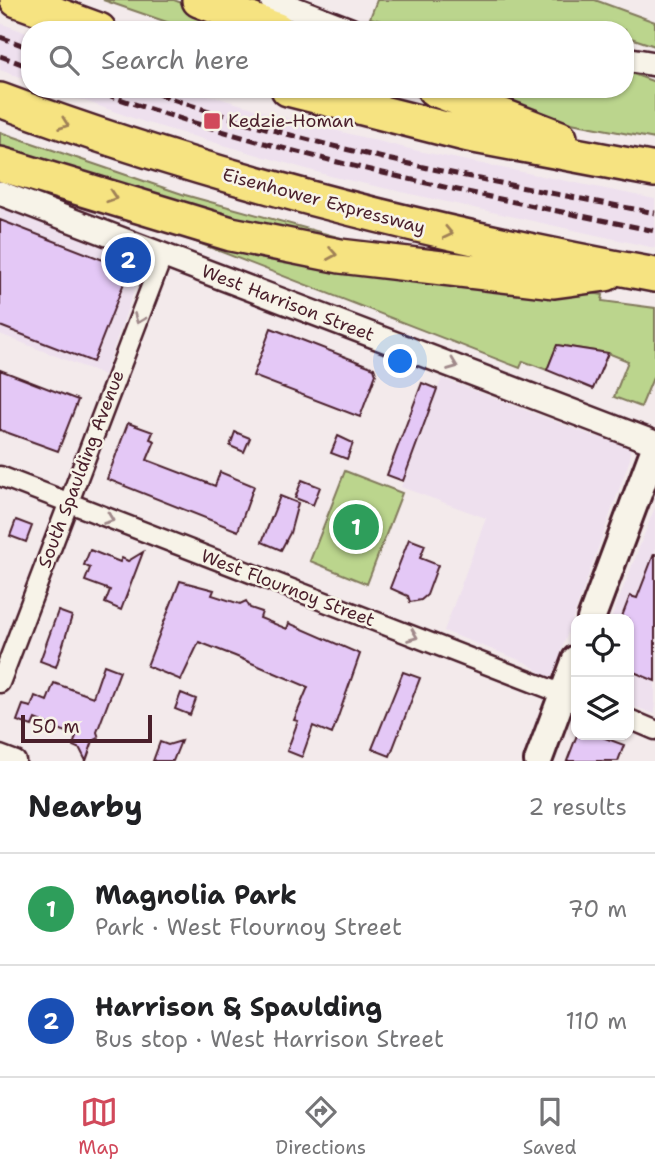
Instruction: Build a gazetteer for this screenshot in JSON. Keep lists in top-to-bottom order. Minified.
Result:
{"streets":{"highway":["Eisenhower Expressway"],"street":["West Harrison Street","South Spaulding Avenue","West Flournoy Street"]},"crossings":[["West Harrison Street","South Spaulding Avenue"],["South Spaulding Avenue","West Flournoy Street"]],"one_way":["West Harrison Street","South Spaulding Avenue","West Flournoy Street"],"places":{"transit":["Kedzie-Homan"]},"scale_bar":"50 m","page":{"search":"Search here","pins":["2","1"],"scale":"50 m","heading":["Nearby","2 results"],"list":[{"mark":"1","name":"Magnolia Park","note":"Park · West Flournoy Street","value":"70 m"},{"mark":"2","name":"Harrison & Spaulding","note":"Bus stop · West Harrison Street","value":"110 m"}],"nav":["Map","Directions","Saved"]}}
